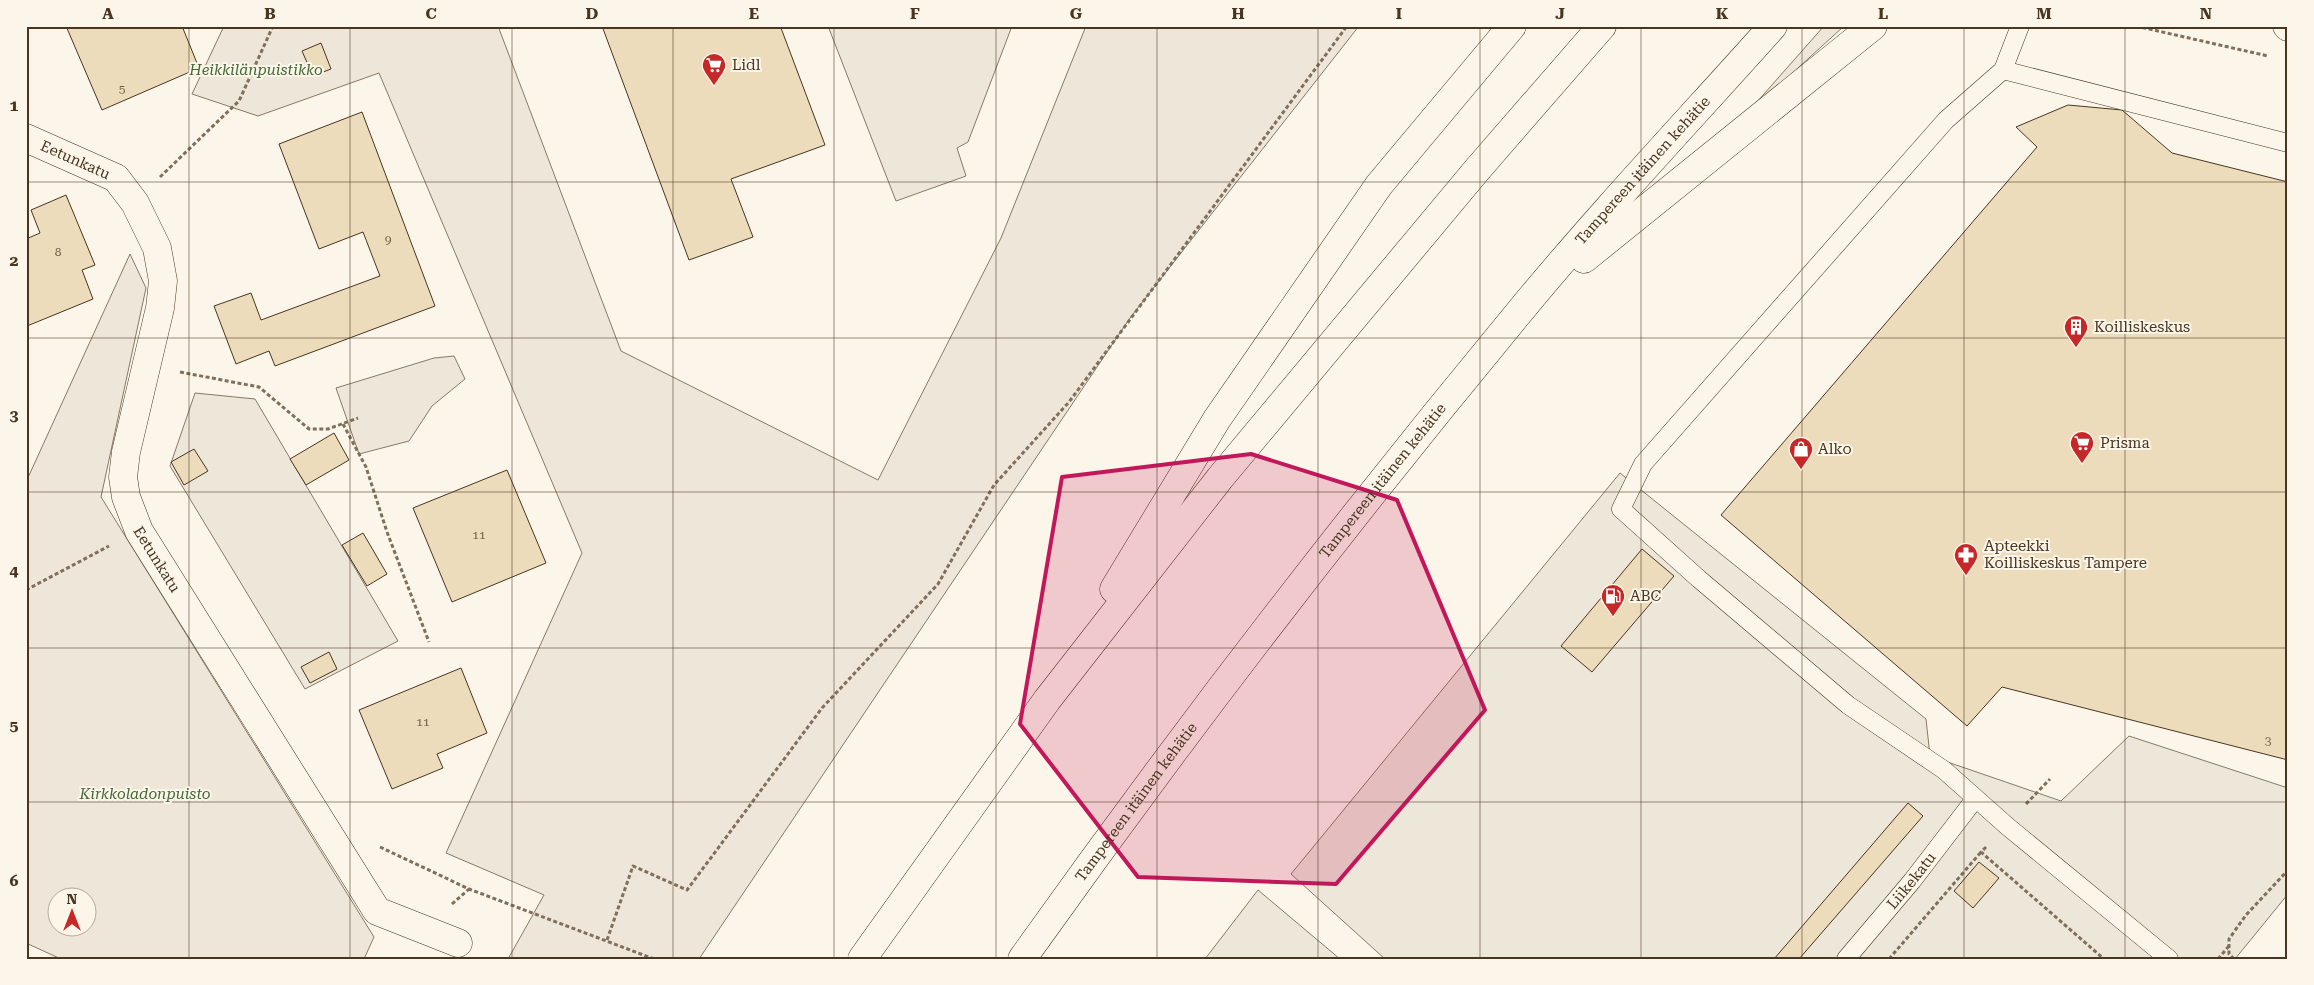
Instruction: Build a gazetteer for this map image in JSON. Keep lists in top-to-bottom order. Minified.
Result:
{"streets":{"main road":["Eetunkatu","Tampereen itäinen kehätie"],"lane":["Liikekatu"]},"parks":["Heikkilänpuistikko","Kirkkoladonpuisto"],"places":{"supermarket":["Lidl","Prisma"],"building":["Koilliskeskus"],"shop":["Alko"],"pharmacy":["Apteekki Koilliskeskus Tampere"],"fuel station":["ABC"]},"house_numbers":["5","9","8","11","11","3"],"north":"top","grid":{"columns":["A","B","C","D","E","F","G","H","I","J","K","L","M","N"],"rows":["1","2","3","4","5","6"]}}
